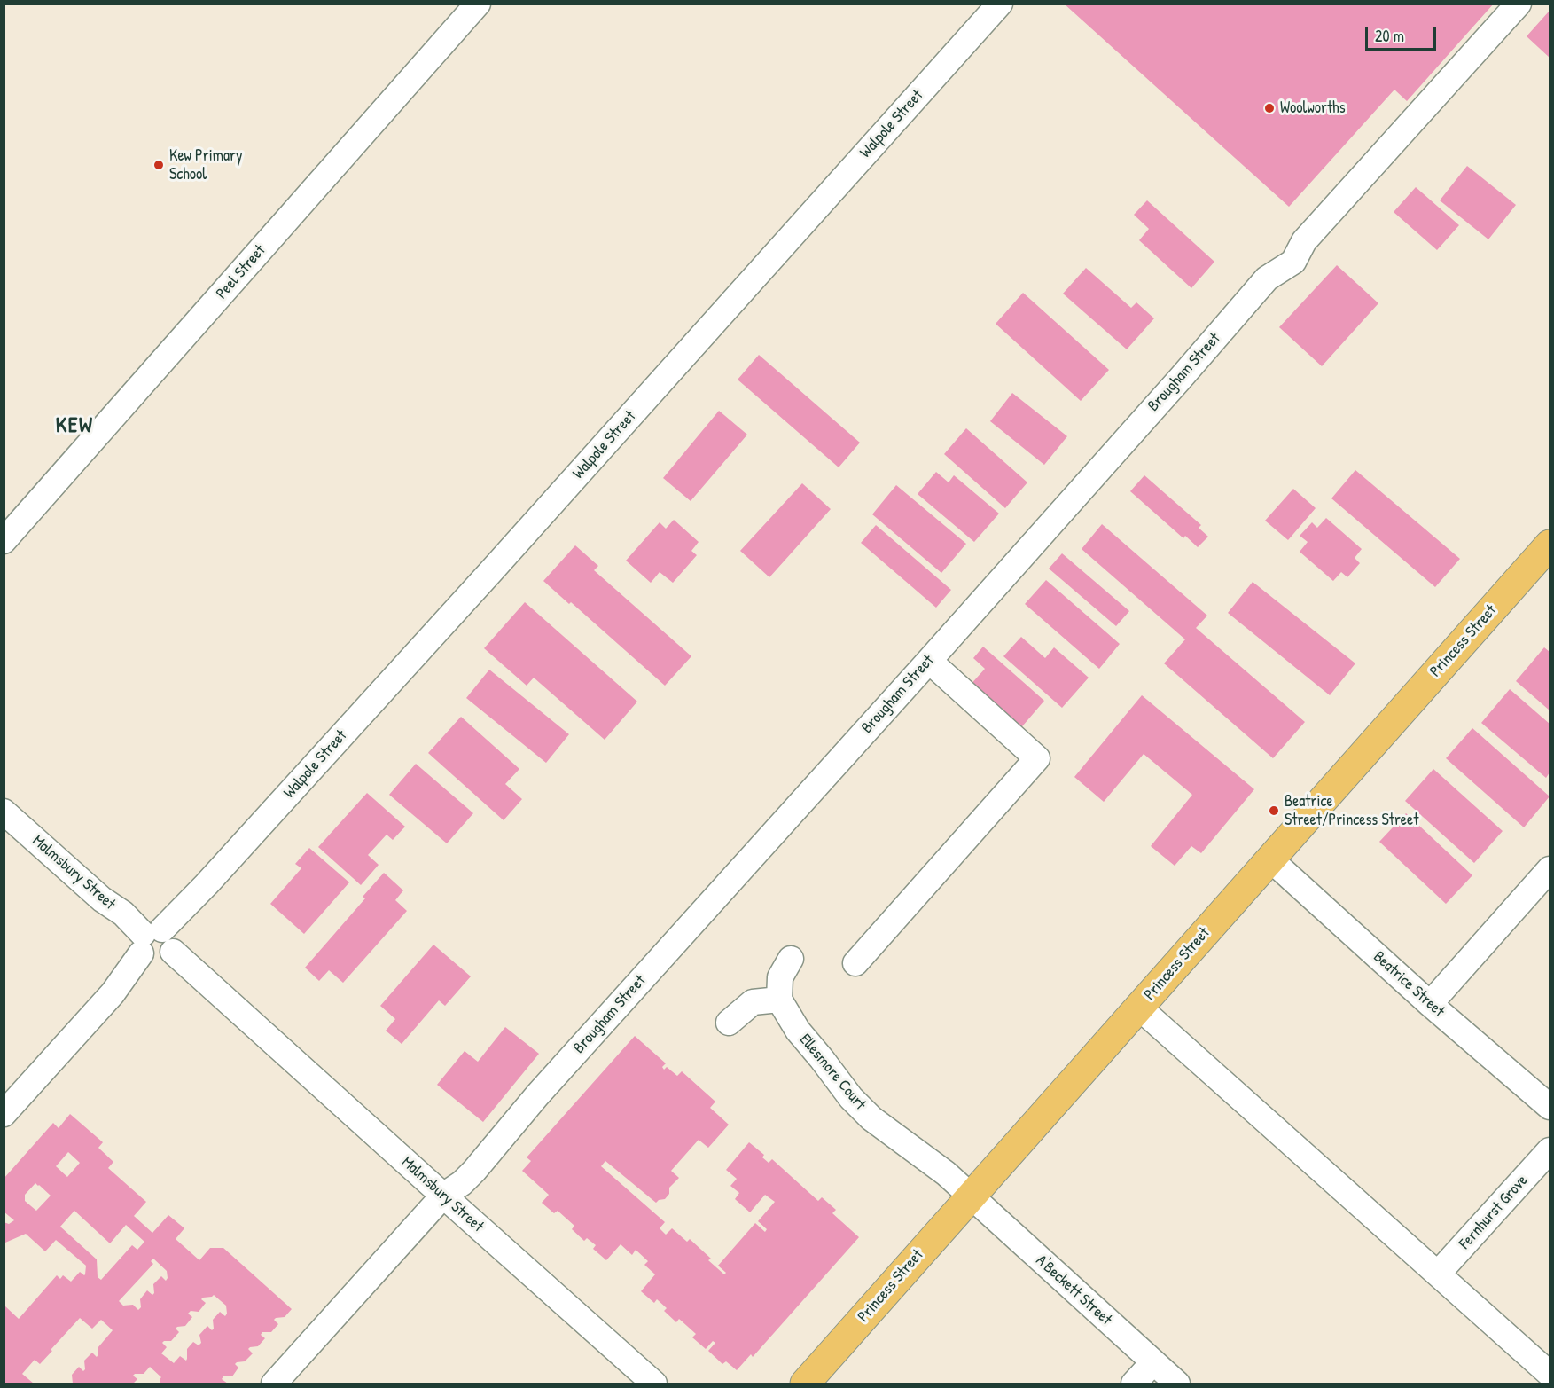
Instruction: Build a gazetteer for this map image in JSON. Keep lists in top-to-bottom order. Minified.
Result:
{"streets":{"main road":["Princess Street"],"street":["Walpole Street","Peel Street","Brougham Street","Malmsbury Street","Beatrice Street","Ellesmore Court","Fernhurst Grove","A'Beckett Street"]},"crossings":[["Walpole Street","Malmsbury Street"],["Brougham Street","Malmsbury Street"],["Princess Street","Beatrice Street"],["Princess Street","Ellesmore Court"],["Princess Street","A'Beckett Street"],["Ellesmore Court","A'Beckett Street"]],"districts":["KEW"],"places":["Woolworths","Kew Primary School","Beatrice Street/Princess Street"],"scale_bar":"20 m"}
